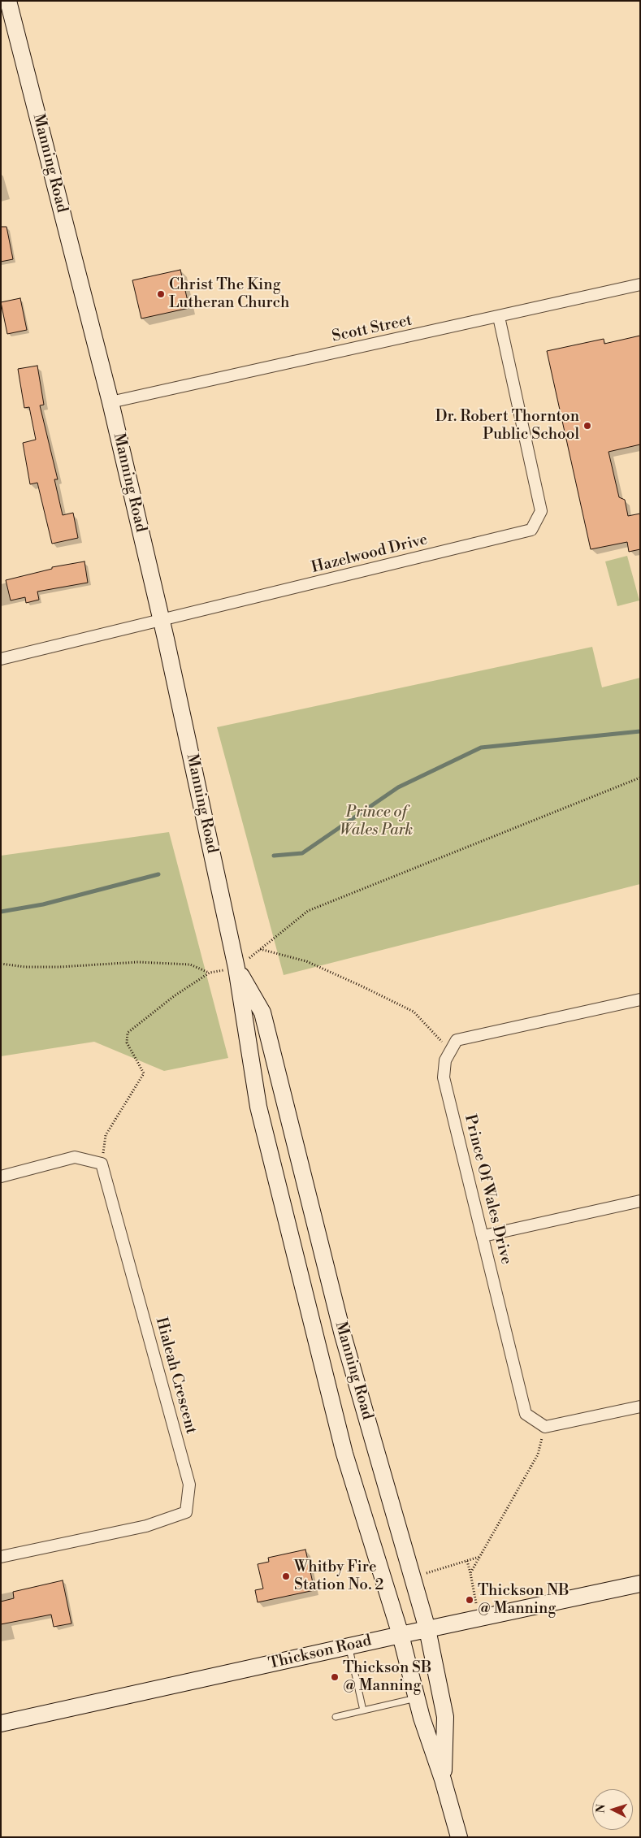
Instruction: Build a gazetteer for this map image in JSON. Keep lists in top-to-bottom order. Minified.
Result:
{"streets":{"main road":["Manning Road","Thickson Road"],"street":["Scott Street","Hazelwood Drive","Prince Of Wales Drive","Hialeah Crescent"]},"crossings":[["Manning Road","Scott Street"],["Manning Road","Hazelwood Drive"],["Manning Road","Thickson Road"],["Scott Street","Hazelwood Drive"]],"parks":["Prince of Wales Park"],"places":["Christ The King Lutheran Church","Dr. Robert Thornton Public School","Whitby Fire Station No. 2","Thickson NB @ Manning","Thickson SB @ Manning"],"north":"left"}
